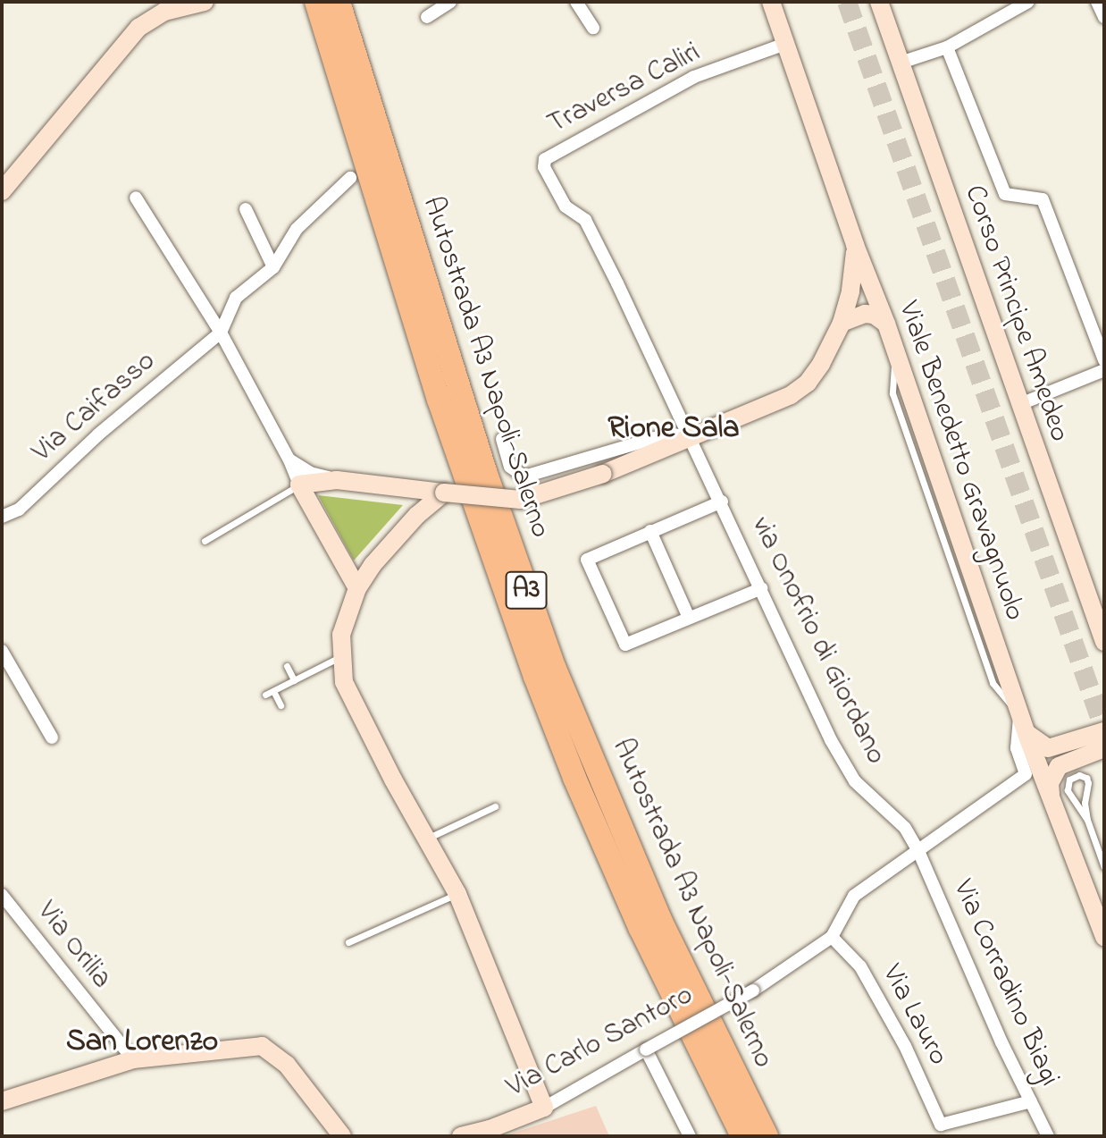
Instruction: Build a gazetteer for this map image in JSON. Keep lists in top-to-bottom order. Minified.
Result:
{"streets":{"highway":["Autostrada A3 Napoli-Salerno","A3"],"street":["Traversa Caliri","Corso Principe Amedeo","Via Caifasso","Viale Benedetto Gravagnuolo","via Onofrio di Giordano","Via Orilia","Via Corradino Biagi","Via Lauro","Via Carlo Santoro"]},"crossings":[["Traversa Caliri","Viale Benedetto Gravagnuolo"],["Traversa Caliri","via Onofrio di Giordano"],["via Onofrio di Giordano","Via Corradino Biagi"],["Via Corradino Biagi","Via Lauro"],["Via Lauro","Via Carlo Santoro"]],"districts":["Rione Sala","San Lorenzo"]}
